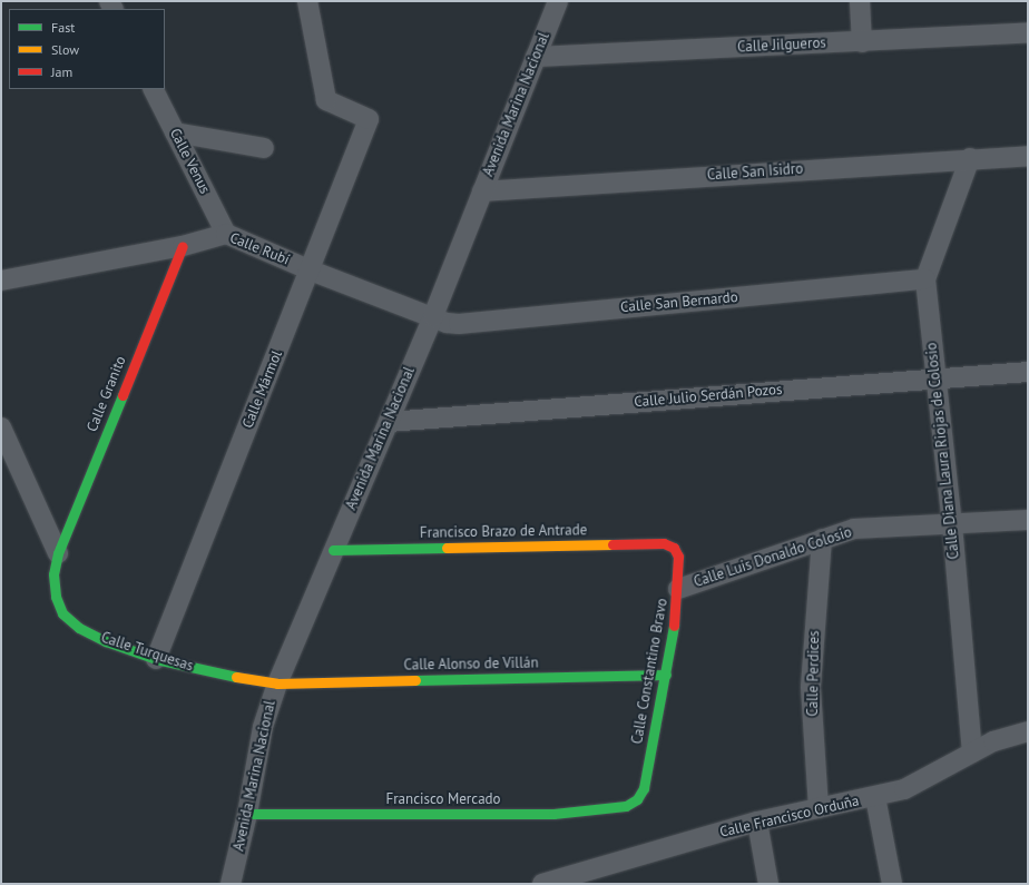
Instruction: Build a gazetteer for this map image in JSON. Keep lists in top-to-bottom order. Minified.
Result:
{"streets":{"street":["Calle Jilgueros","Avenida Marina Nacional","Calle Venus","Calle San Isidro","Calle Rubí","Calle San Bernardo","Calle Mármol","Calle Granito","Calle Julio Serdán Pozos","Calle Diana Laura Riojas de Colosio","Francisco Brazo de Antrade","Calle Luis Donaldo Colosio","Calle Turquesas","Calle Alonso de Villán","Calle Constantino Bravo","Calle Perdices","Francisco Mercado","Calle Francisco Orduña"]},"crossings":[["Calle Jilgueros","Avenida Marina Nacional"],["Avenida Marina Nacional","Calle San Isidro"],["Avenida Marina Nacional","Calle Rubí"],["Avenida Marina Nacional","Calle San Bernardo"],["Avenida Marina Nacional","Calle Julio Serdán Pozos"],["Avenida Marina Nacional","Francisco Brazo de Antrade"],["Avenida Marina Nacional","Calle Turquesas"],["Avenida Marina Nacional","Calle Alonso de Villán"],["Avenida Marina Nacional","Francisco Mercado"],["Calle Venus","Calle Rubí"],["Calle San Isidro","Calle Diana Laura Riojas de Colosio"],["Calle Rubí","Calle San Bernardo"],["Calle Rubí","Calle Mármol"],["Calle Rubí","Calle Granito"],["Calle San Bernardo","Calle Diana Laura Riojas de Colosio"],["Calle Mármol","Calle Turquesas"],["Calle Granito","Calle Turquesas"],["Calle Julio Serdán Pozos","Calle Diana Laura Riojas de Colosio"],["Calle Diana Laura Riojas de Colosio","Calle Luis Donaldo Colosio"],["Calle Diana Laura Riojas de Colosio","Calle Francisco Orduña"],["Francisco Brazo de Antrade","Calle Constantino Bravo"],["Calle Luis Donaldo Colosio","Calle Constantino Bravo"],["Calle Luis Donaldo Colosio","Calle Perdices"],["Calle Turquesas","Calle Alonso de Villán"],["Calle Alonso de Villán","Calle Constantino Bravo"],["Calle Constantino Bravo","Francisco Mercado"],["Calle Perdices","Calle Francisco Orduña"]],"legend":["Fast","Slow","Jam"]}
